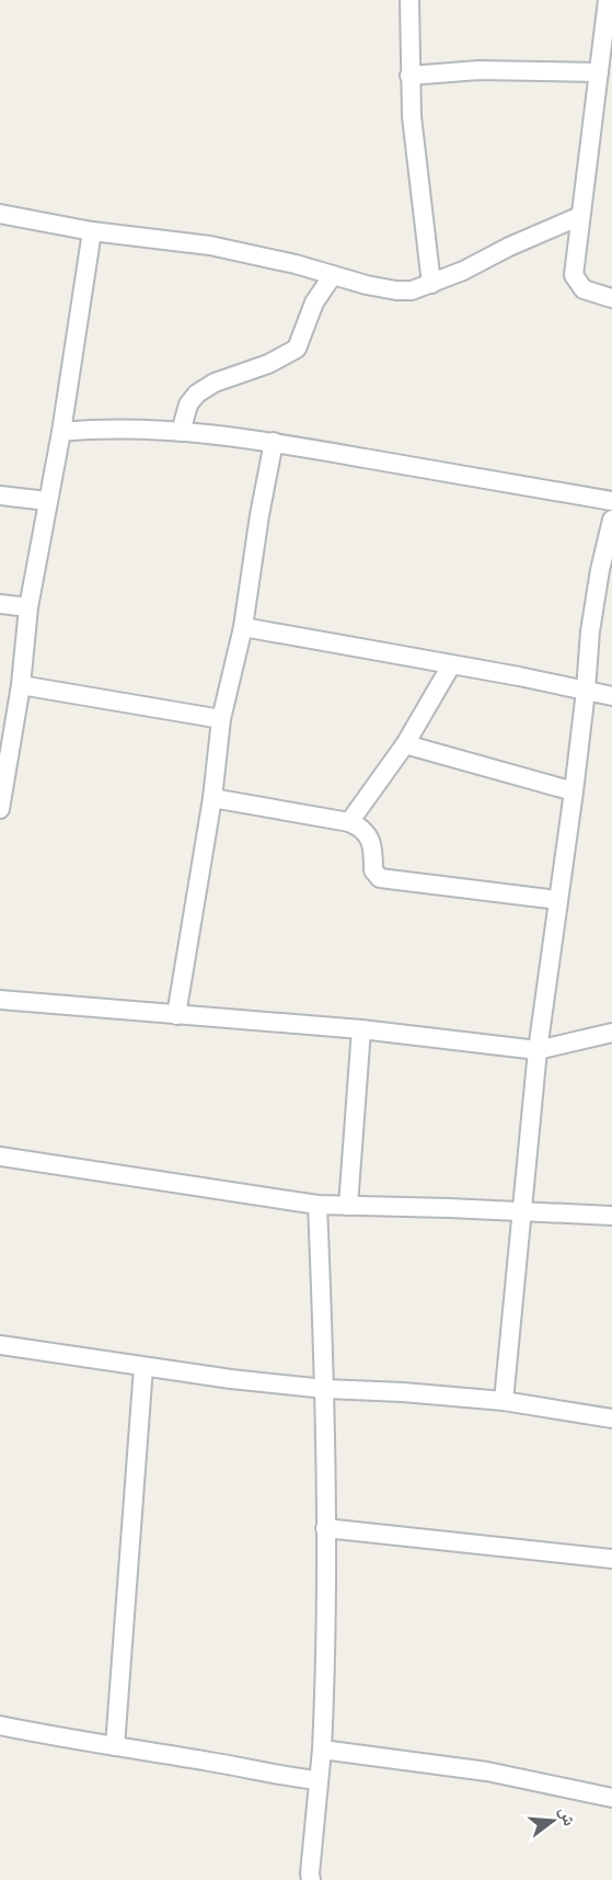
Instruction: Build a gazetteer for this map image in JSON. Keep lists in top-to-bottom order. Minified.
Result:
{"north":"right"}
